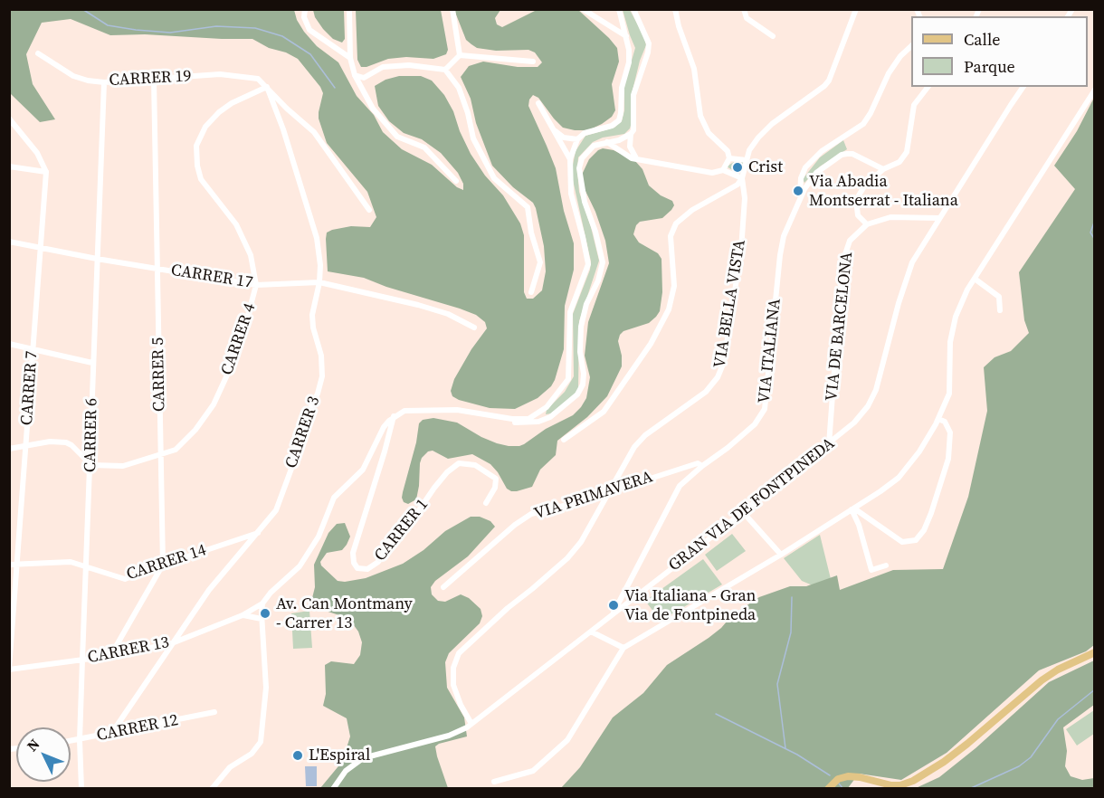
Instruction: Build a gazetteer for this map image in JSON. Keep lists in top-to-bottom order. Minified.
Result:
{"streets":{"street":["CARRER 19","CARRER 17","VIA BELLA VISTA","VIA DE BARCELONA","CARRER 4","VIA ITALIANA","CARRER 5","CARRER 7","CARRER 3","CARRER 6","VIA PRIMAVERA","GRAN VIA DE FONTPINEDA","CARRER 1","CARRER 14","CARRER 13","CARRER 12"]},"crossings":[["CARRER 19","CARRER 4"],["CARRER 19","CARRER 5"],["CARRER 19","CARRER 3"],["CARRER 19","CARRER 6"],["CARRER 17","CARRER 4"],["CARRER 17","CARRER 5"],["CARRER 17","CARRER 7"],["CARRER 17","CARRER 3"],["CARRER 17","CARRER 6"],["VIA BELLA VISTA","VIA PRIMAVERA"],["VIA BELLA VISTA","GRAN VIA DE FONTPINEDA"],["VIA DE BARCELONA","GRAN VIA DE FONTPINEDA"],["CARRER 4","CARRER 5"],["CARRER 4","CARRER 3"],["CARRER 4","CARRER 6"],["VIA ITALIANA","VIA PRIMAVERA"],["VIA ITALIANA","GRAN VIA DE FONTPINEDA"],["CARRER 5","CARRER 14"],["CARRER 7","CARRER 14"],["CARRER 7","CARRER 13"],["CARRER 3","CARRER 14"],["CARRER 3","CARRER 13"],["CARRER 3","CARRER 12"],["CARRER 6","CARRER 14"],["CARRER 6","CARRER 13"],["CARRER 6","CARRER 12"],["CARRER 1","CARRER 13"]],"places":["Crist","Via Abadia Montserrat - Italiana","Via Italiana - Gran Via de Fontpineda","Av. Can Montmany - Carrer 13","L'Espiral"],"legend":["Calle","Parque"],"north":"top left"}
